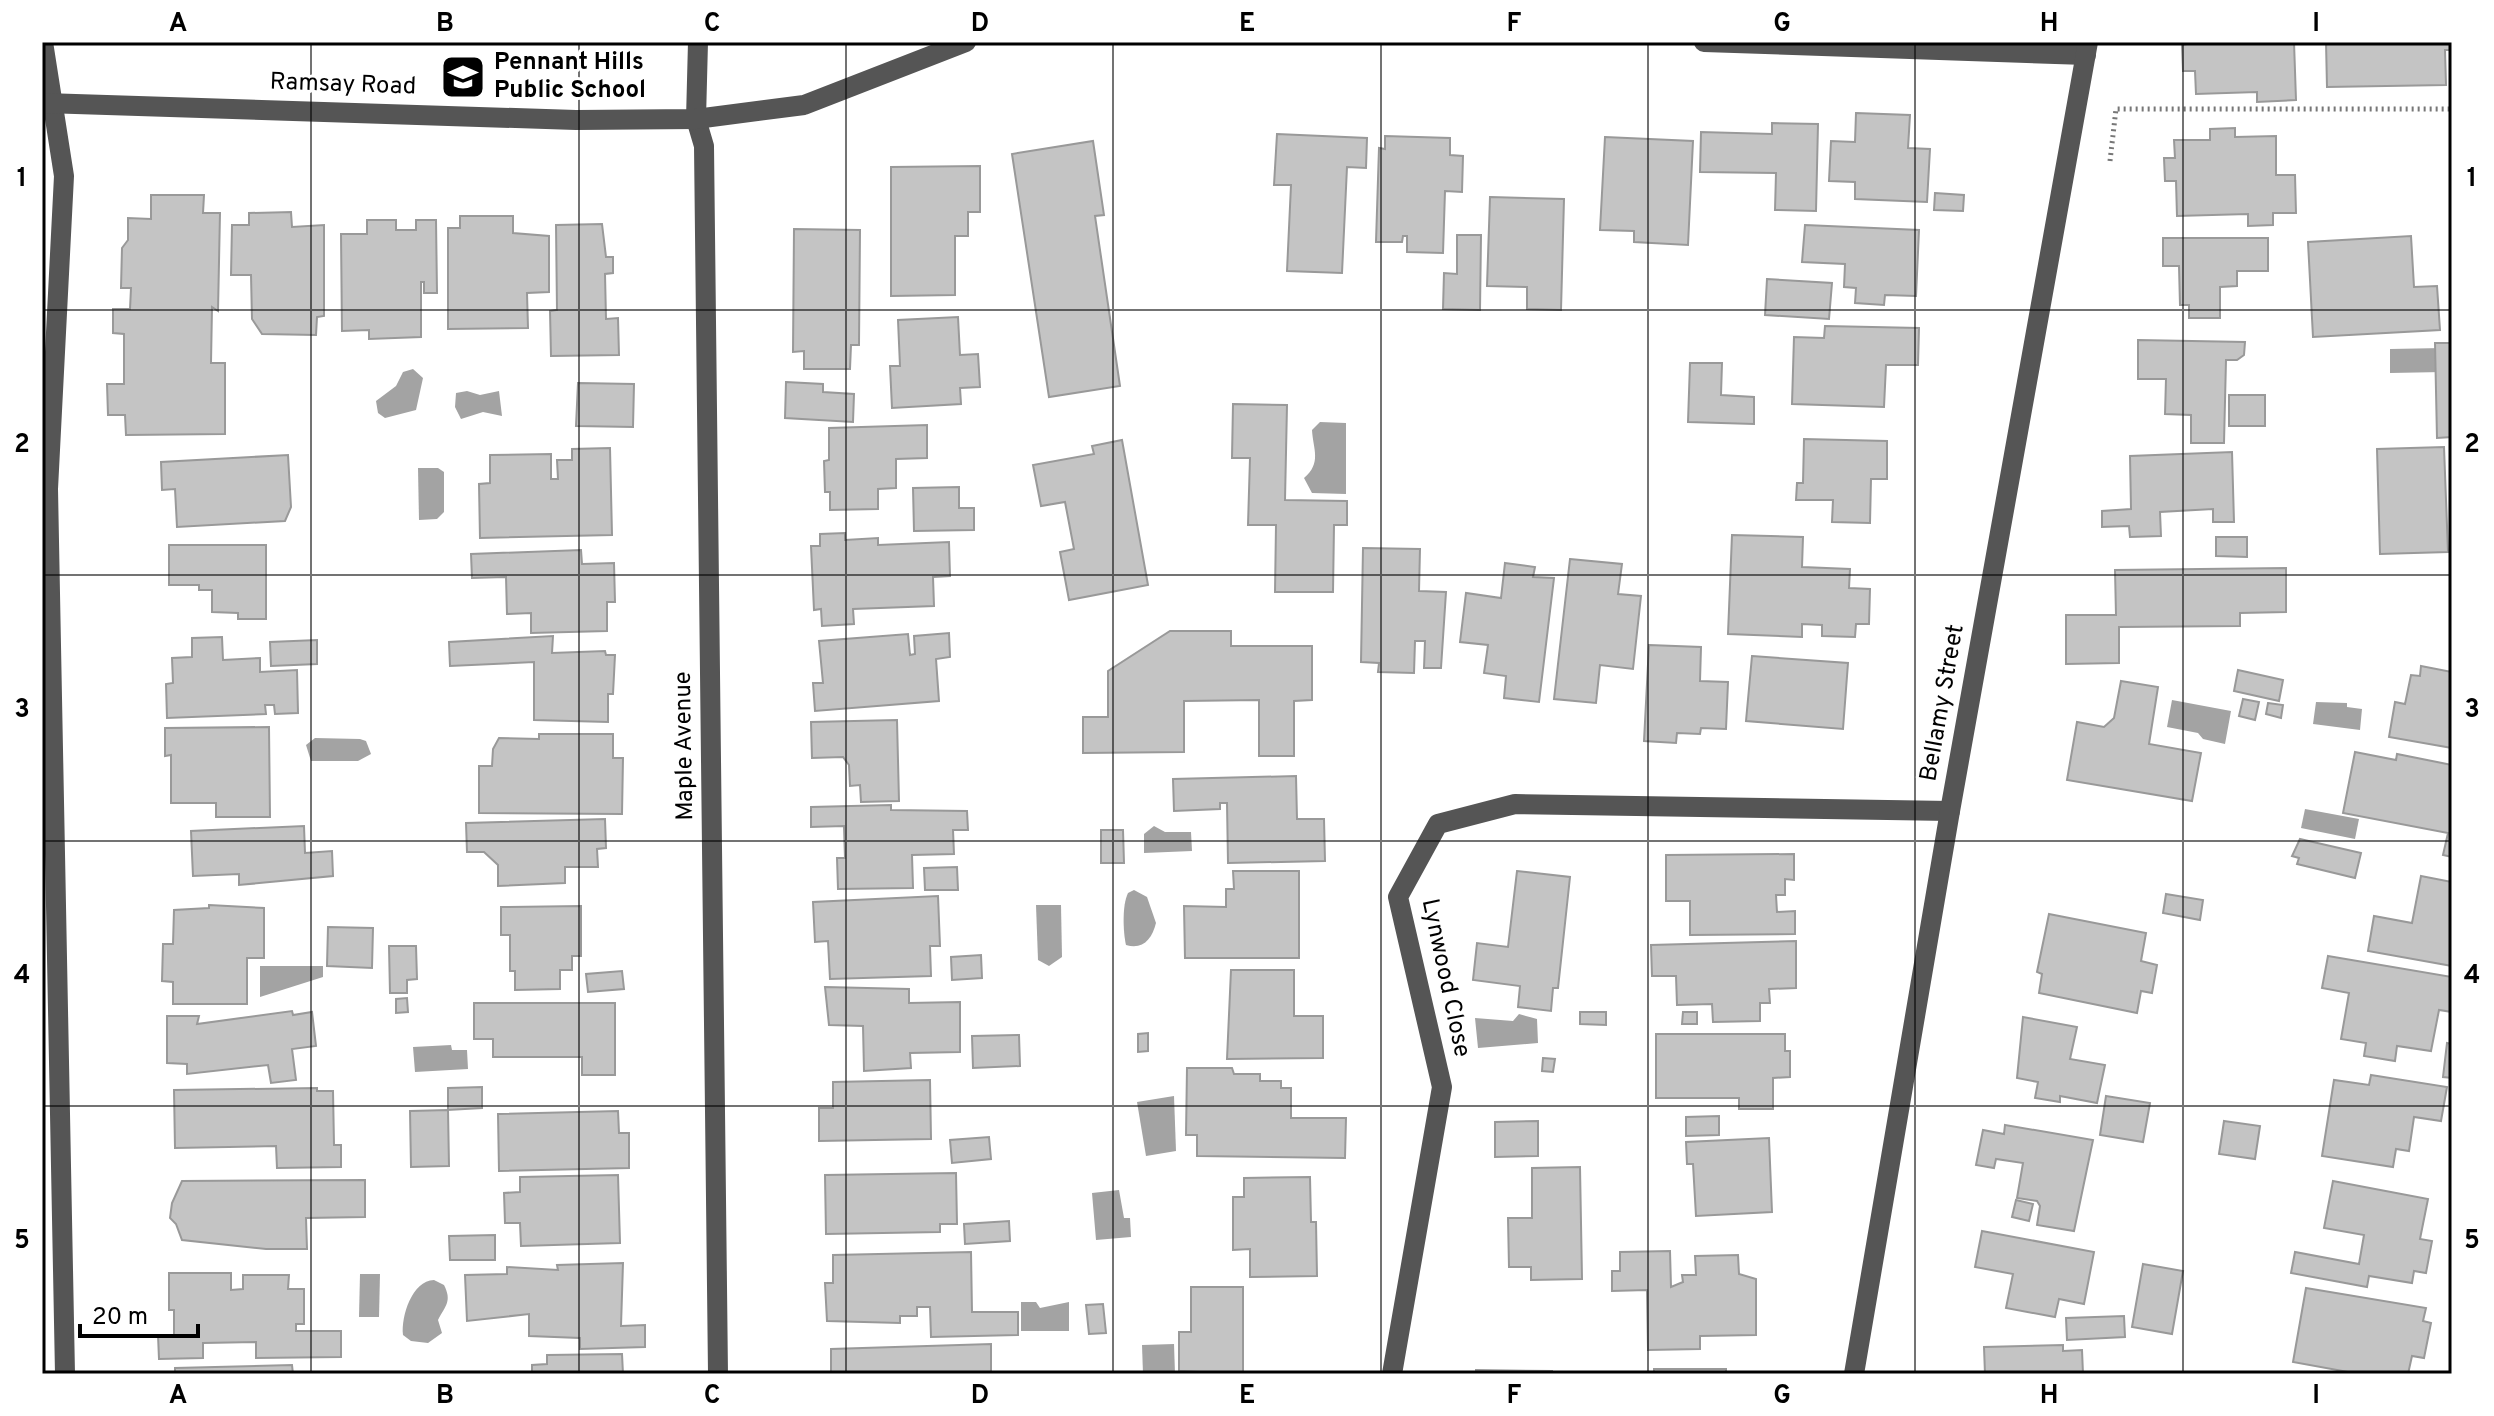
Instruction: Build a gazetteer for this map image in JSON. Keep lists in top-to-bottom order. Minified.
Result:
{"streets":{"street":["Ramsay Road","Bellamy Street","Maple Avenue","Lynwood Close"]},"crossings":[["Ramsay Road","Maple Avenue"],["Bellamy Street","Lynwood Close"]],"places":{"school or university":["Pennant Hills Public School"]},"scale_bar":"20 m","grid":{"columns":["A","B","C","D","E","F","G","H","I"],"rows":["1","2","3","4","5"]}}
